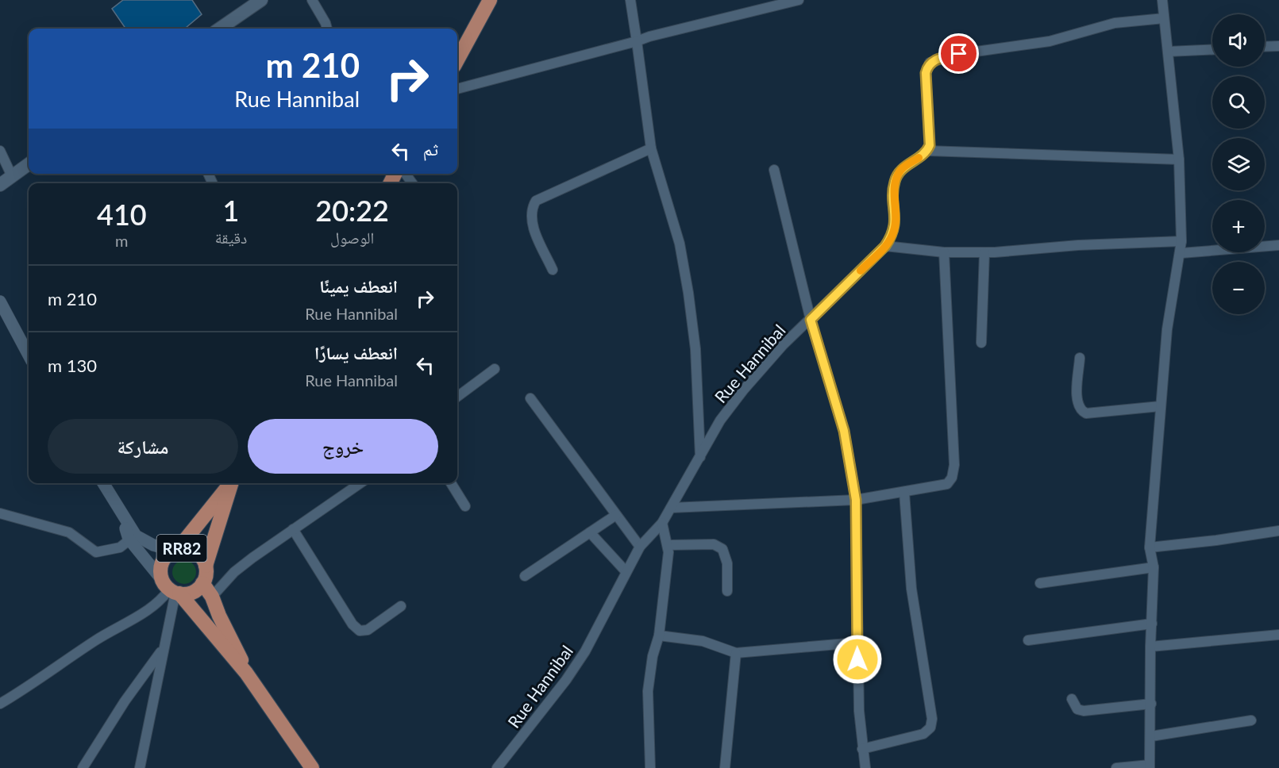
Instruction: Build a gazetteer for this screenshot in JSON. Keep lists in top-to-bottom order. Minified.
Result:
{"streets":{"main road":["RR82"],"street":["Rue Hannibal"]},"page":{"map_buttons":["+","−"],"turn":["210 m","Rue Hannibal"],"then":"ثم","eta":["20:22","الوصول","1","دقيقة","410","m"],"list":[{"name":"انعطف يمينًا","note":"Rue Hannibal","value":"210 m"},{"name":"انعطف يسارًا","note":"Rue Hannibal","value":"130 m"}],"buttons":["خروج","مشاركة"]}}
